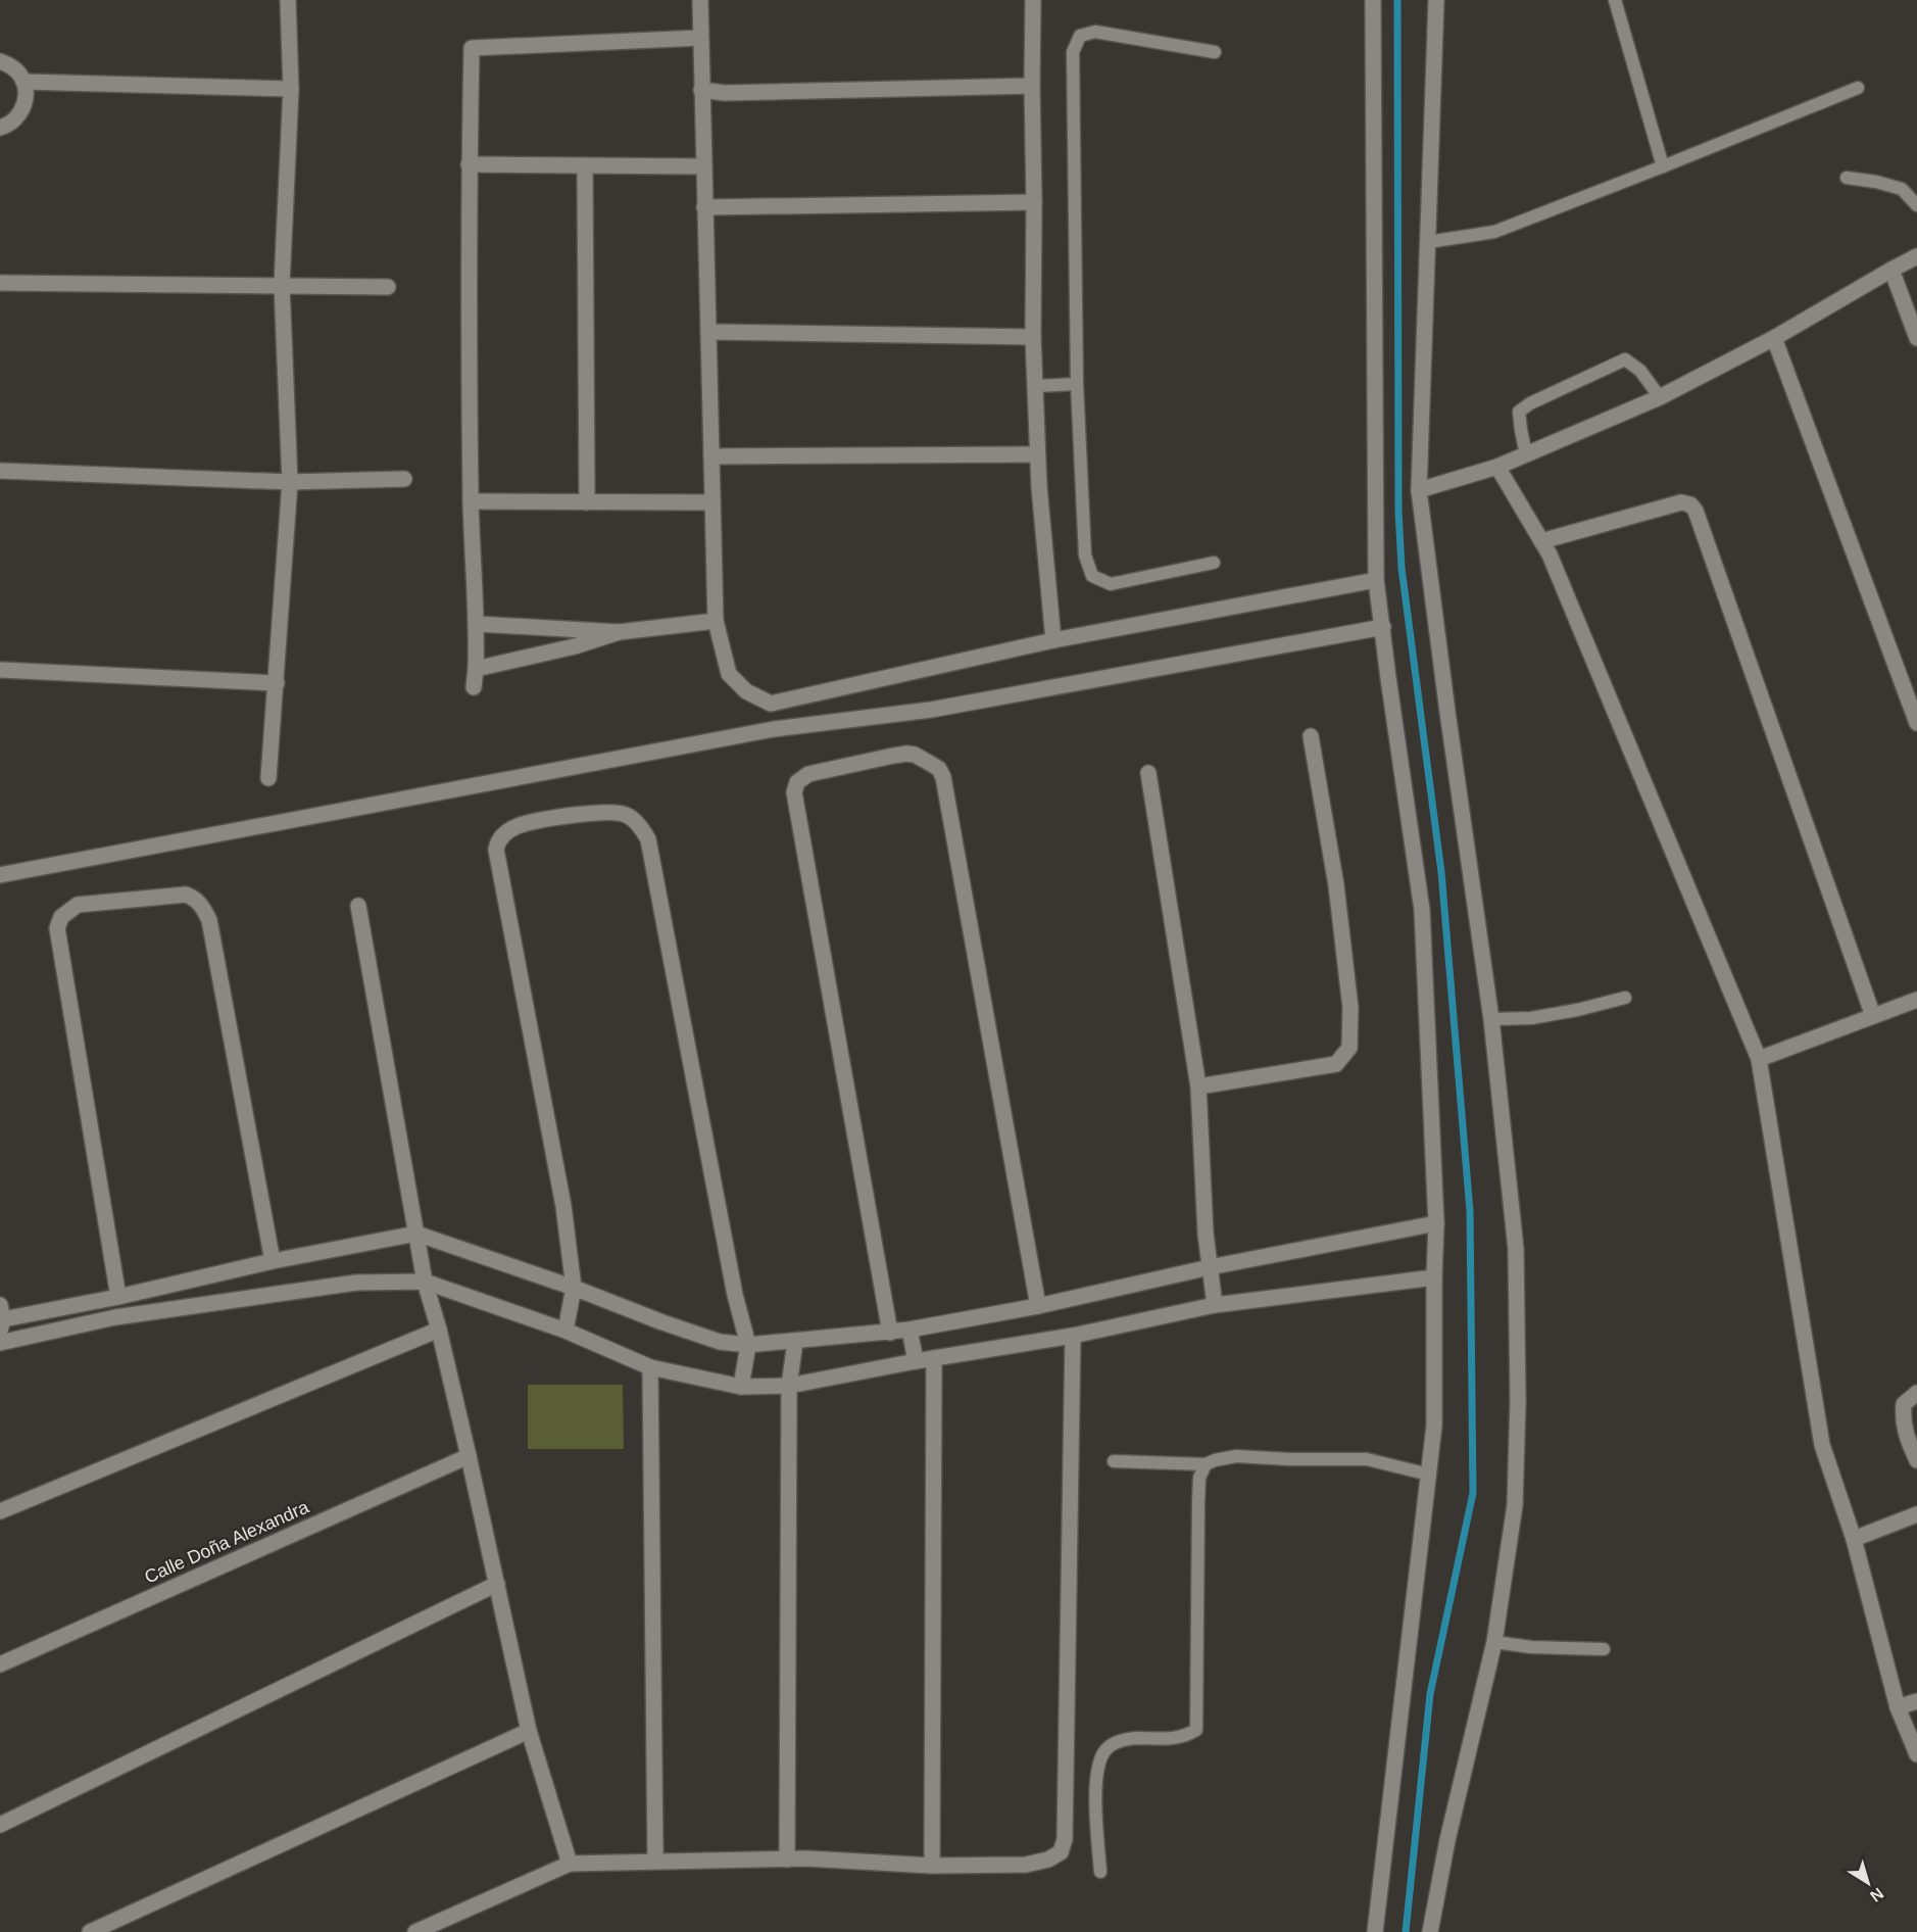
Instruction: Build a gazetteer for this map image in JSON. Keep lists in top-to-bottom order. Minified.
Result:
{"streets":{"street":["Calle Doña Alexandra"]},"north":"bottom right"}
